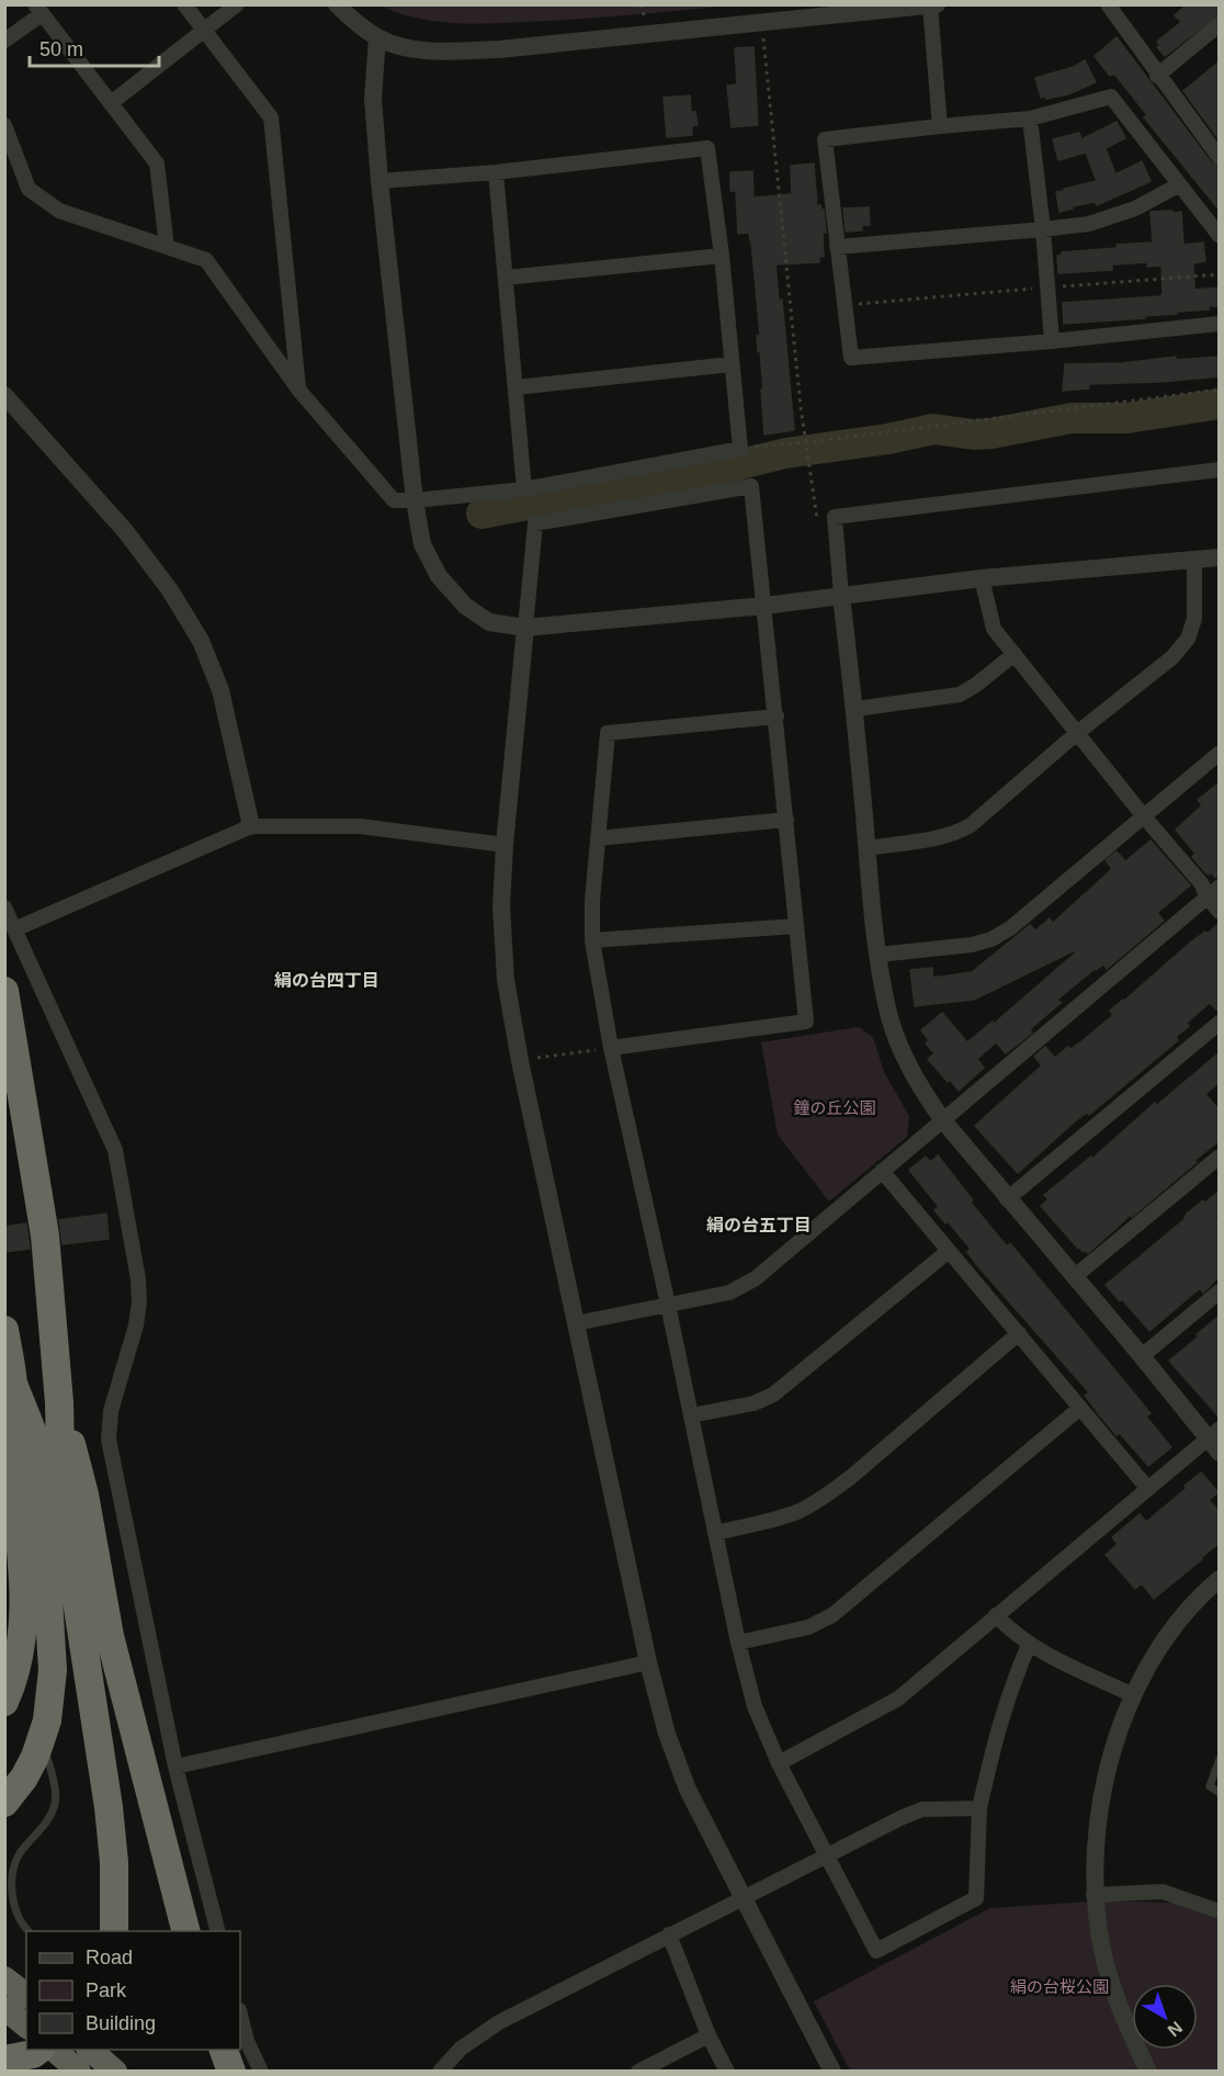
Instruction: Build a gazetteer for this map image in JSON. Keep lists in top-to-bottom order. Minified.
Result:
{"districts":["絹の台四丁目","絹の台五丁目"],"parks":["鐘の丘公園","絹の台桜公園"],"legend":["Road","Park","Building"],"scale_bar":"50 m","north":"bottom right"}
